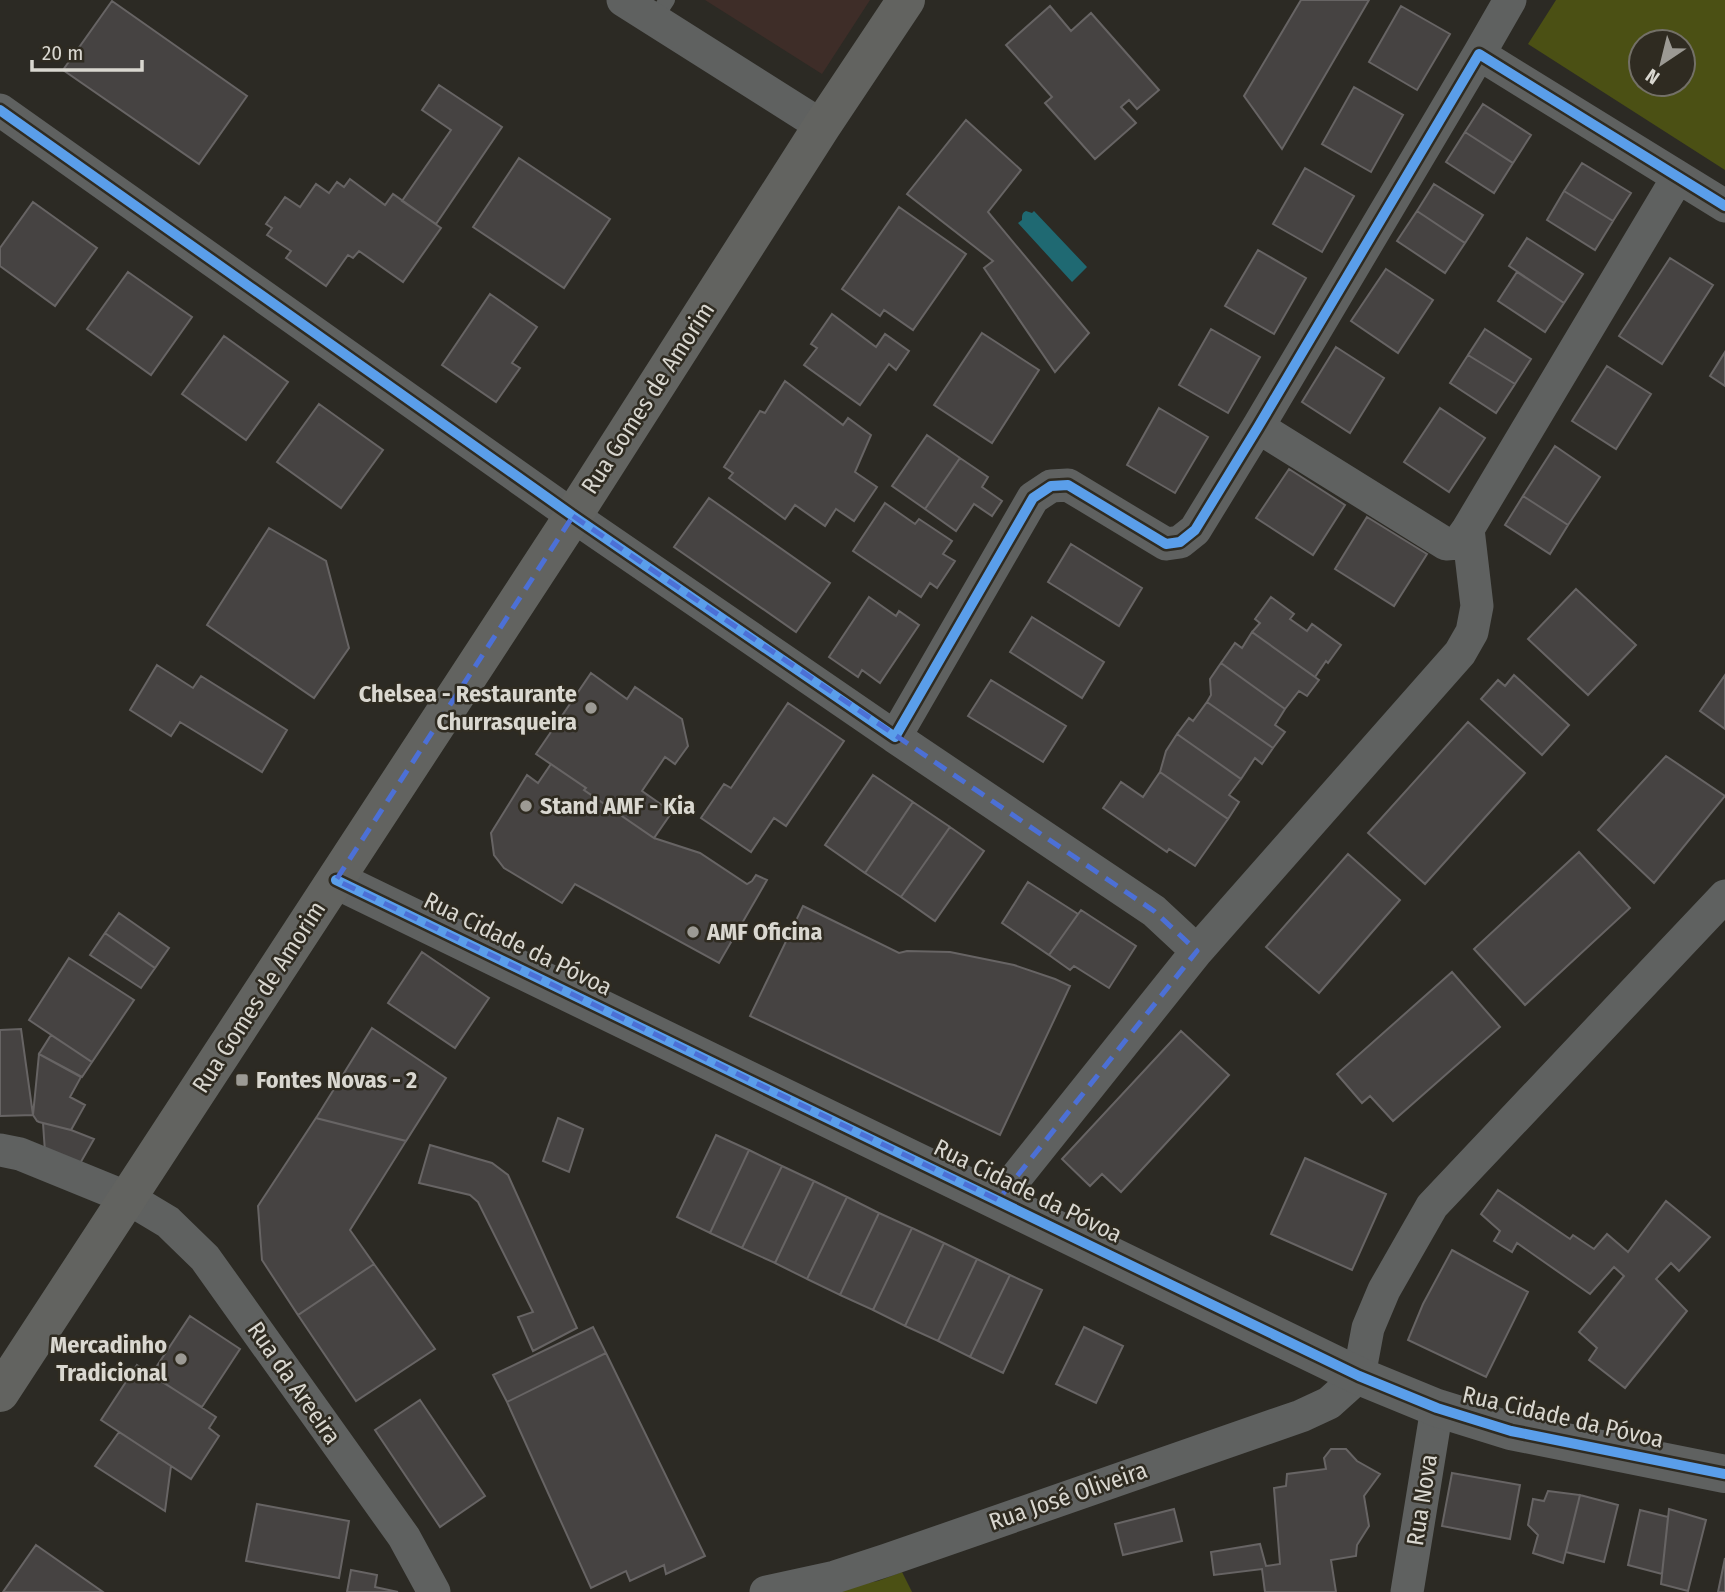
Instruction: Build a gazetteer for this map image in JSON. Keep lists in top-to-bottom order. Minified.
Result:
{"streets":{"main road":["Rua Gomes de Amorim"],"street":["Rua Cidade da Póvoa","Rua da Areeira","Rua José Oliveira","Rua Nova"]},"crossings":[["Rua Gomes de Amorim","Rua Cidade da Póvoa"],["Rua Gomes de Amorim","Rua da Areeira"],["Rua Cidade da Póvoa","Rua José Oliveira"],["Rua Cidade da Póvoa","Rua Nova"]],"places":{"other":["Chelsea - Restaurante Churrasqueira","Stand AMF - Kia","AMF Oficina","Mercadinho Tradicional"],"transit":["Fontes Novas - 2"]},"scale_bar":"20 m","north":"bottom left"}
